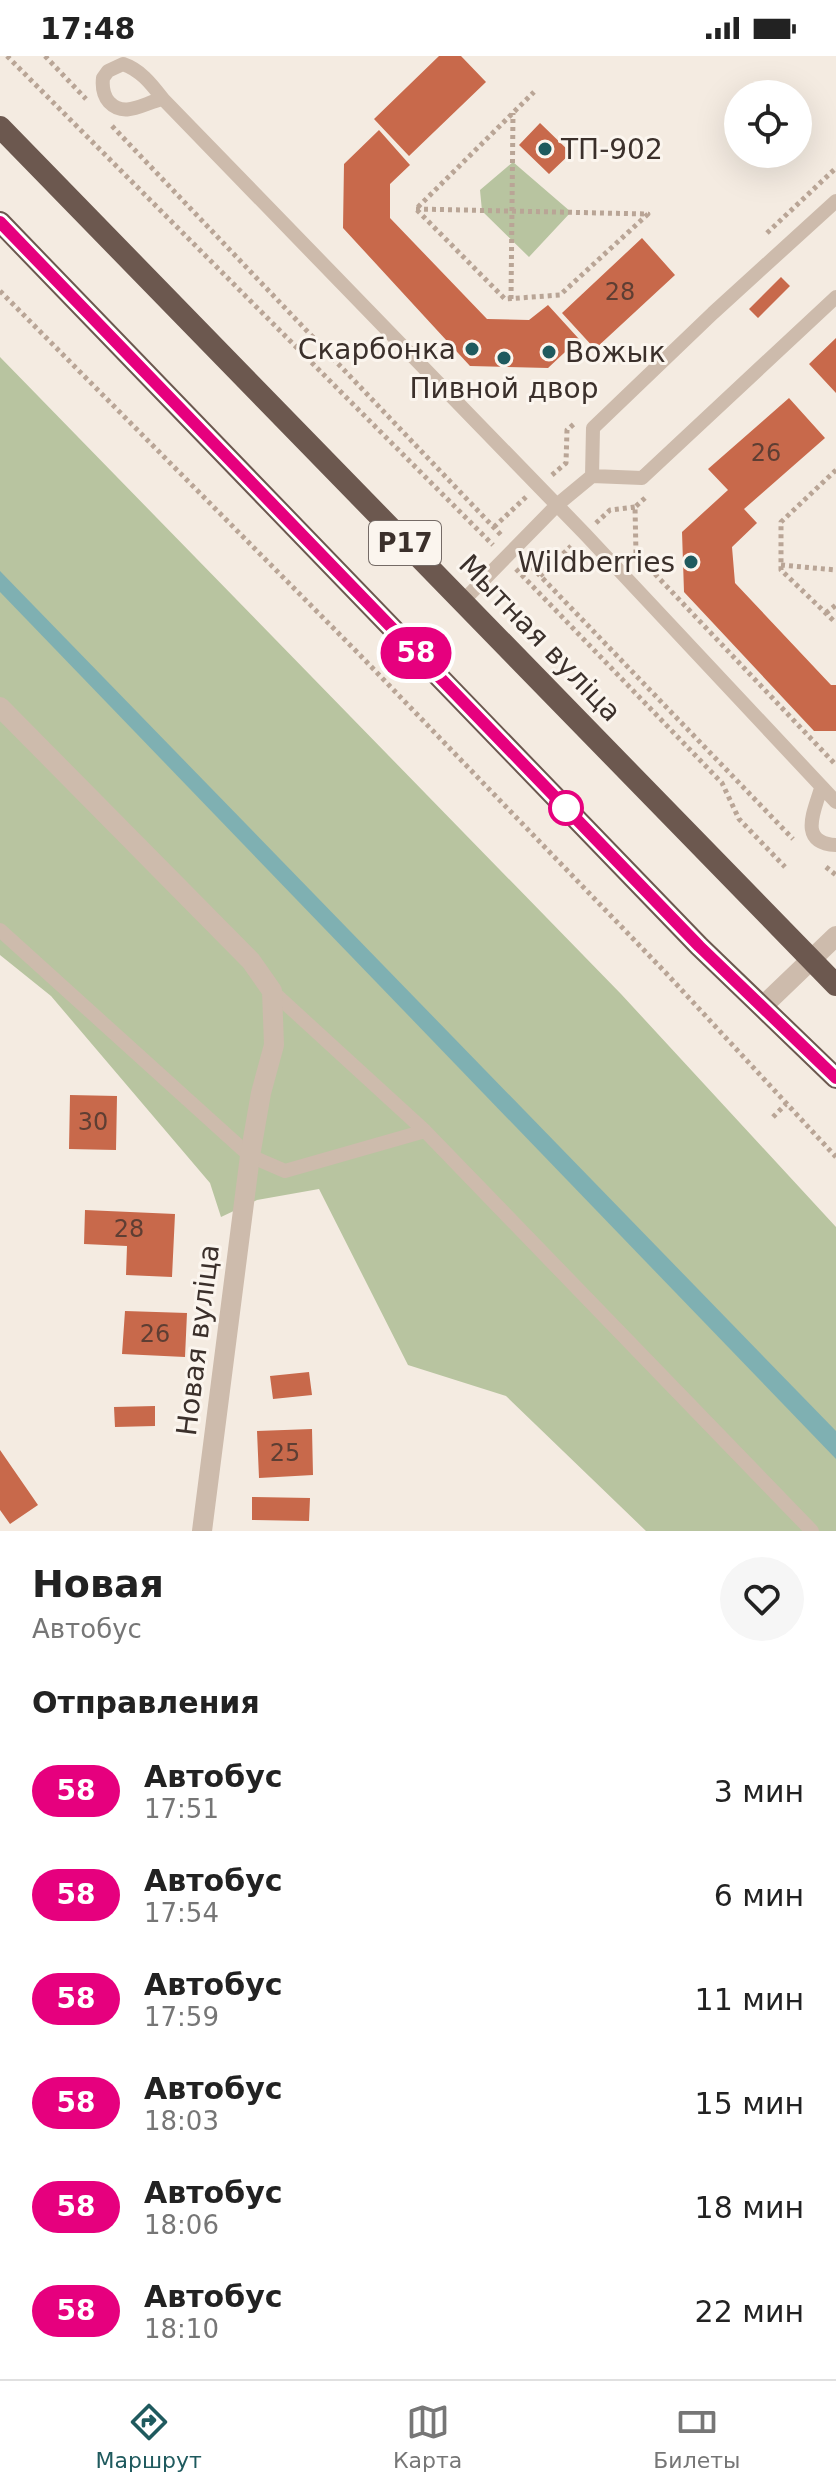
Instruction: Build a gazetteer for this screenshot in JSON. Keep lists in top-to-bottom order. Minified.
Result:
{"streets":{"highway":["Р17","Мытная вуліца"],"street":["Новая вуліца"]},"places":["ТП-902","Скарбонка","Вожык","Пивной двор","Wildberries"],"lines":["bus line 58"],"house_numbers":["28","26","30","28","26","25"],"page":{"status":"17:48","on_map":"58","heading":[["Новая","Автобус"],"Отправления"],"list":[{"mark":"58","name":"Автобус","note":"17:51","value":"3 мин"},{"mark":"58","name":"Автобус","note":"17:54","value":"6 мин"},{"mark":"58","name":"Автобус","note":"17:59","value":"11 мин"},{"mark":"58","name":"Автобус","note":"18:03","value":"15 мин"},{"mark":"58","name":"Автобус","note":"18:06","value":"18 мин"},{"mark":"58","name":"Автобус","note":"18:10","value":"22 мин"}],"tabs":["Маршрут","Карта","Билеты"]}}
